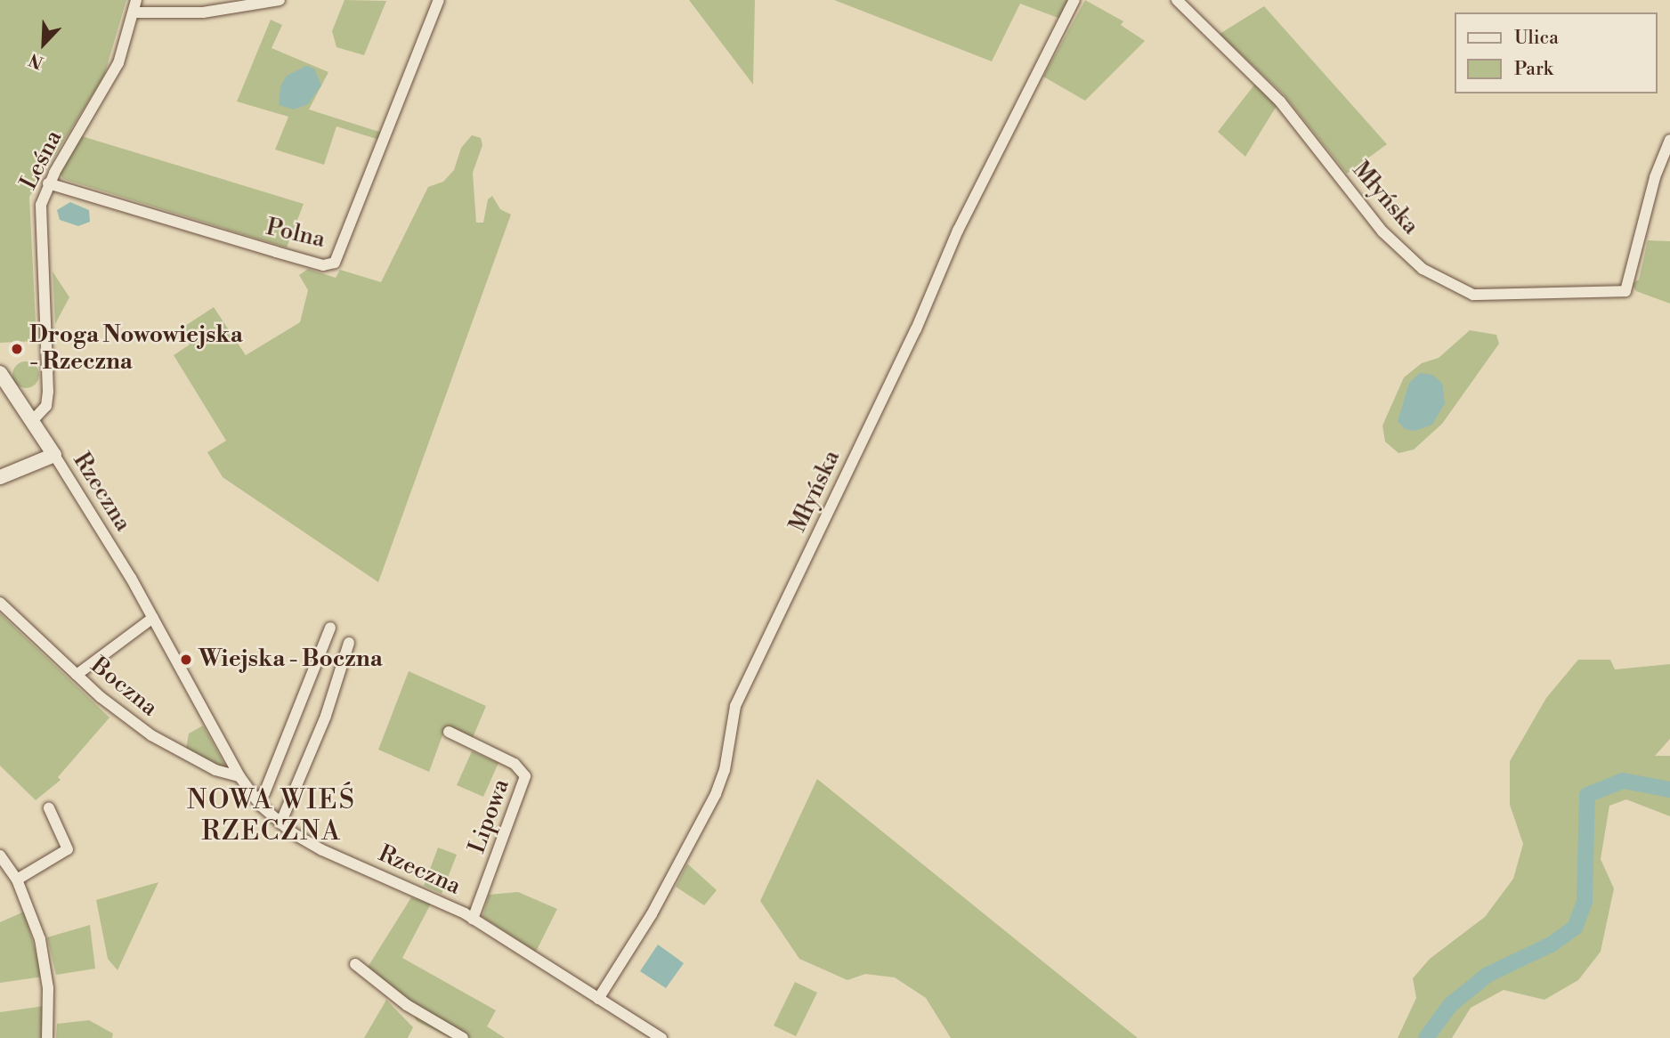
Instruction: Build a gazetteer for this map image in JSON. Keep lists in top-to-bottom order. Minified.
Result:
{"streets":{"street":["Leśna","Młyńska","Polna","Rzeczna","Boczna","Lipowa"]},"crossings":[["Leśna","Polna"],["Młyńska","Rzeczna"],["Rzeczna","Boczna"],["Rzeczna","Lipowa"]],"districts":["NOWA WIEŚ RZECZNA"],"places":["Droga Nowowiejska - Rzeczna","Wiejska - Boczna"],"legend":["Ulica","Park"],"north":"bottom left"}
